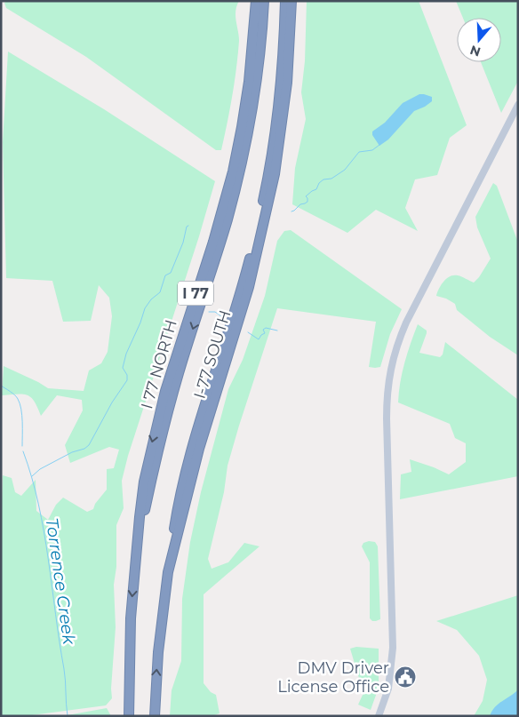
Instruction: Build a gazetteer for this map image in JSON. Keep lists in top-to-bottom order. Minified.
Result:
{"streets":{"highway":["I 77","I-77 SOUTH","I 77 NORTH"]},"crossings":[["I 77","I-77 SOUTH"],["I 77","I 77 NORTH"]],"water":["Torrence Creek"],"places":{"public building":["DMV Driver License Office"]},"north":"bottom"}
